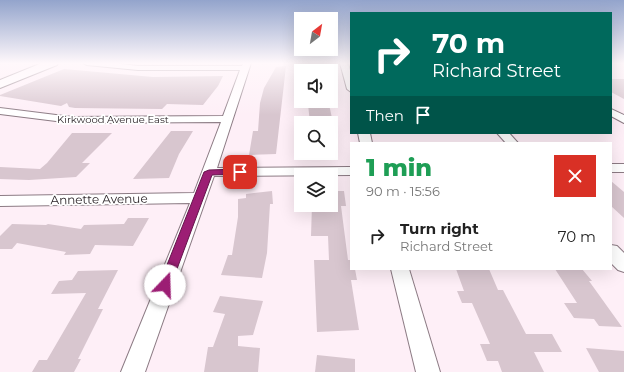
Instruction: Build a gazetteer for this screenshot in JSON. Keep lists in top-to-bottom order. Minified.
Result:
{"streets":{"street":["Kirkwood Avenue East","Annette Avenue"]},"north":"top right","page":{"turn":["70 m","Richard Street"],"then":"Then","heading":["1 min","90 m · 15:56"],"list":[{"name":"Turn right","note":"Richard Street","value":"70 m"}]}}
